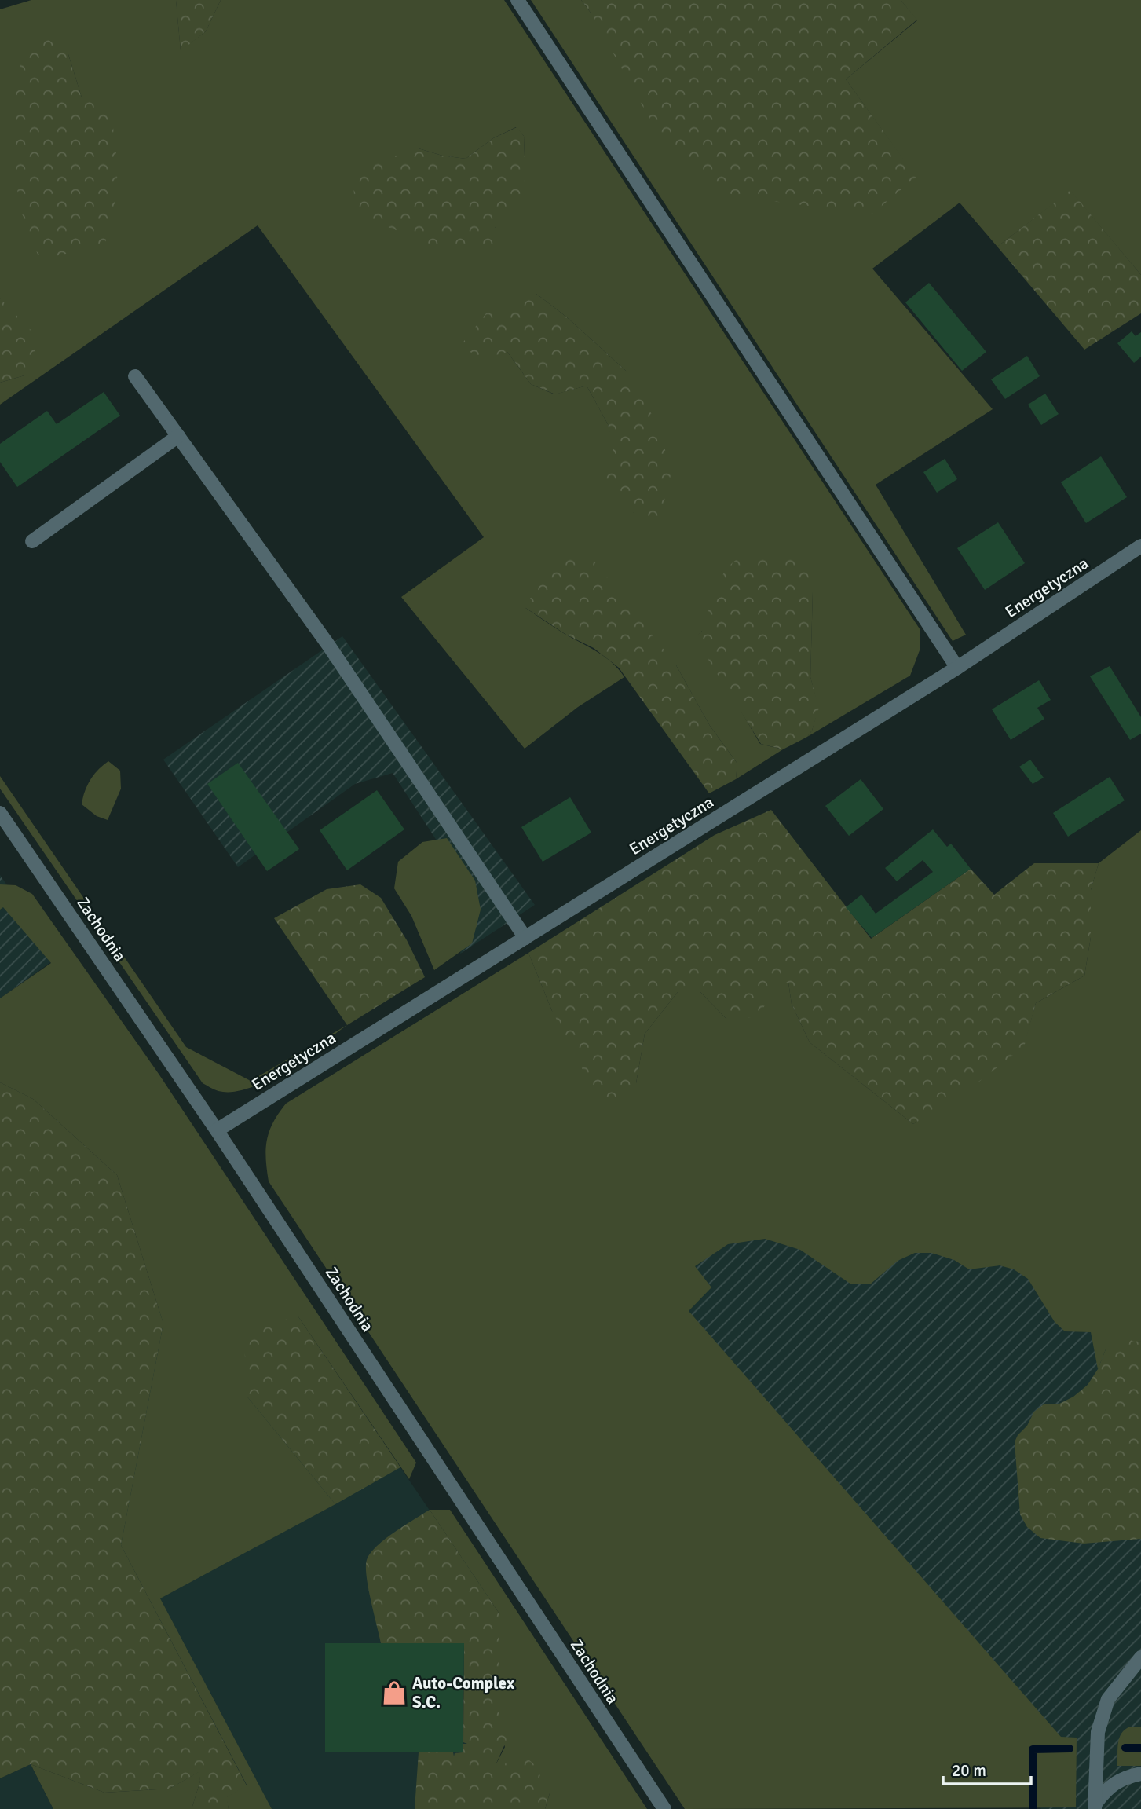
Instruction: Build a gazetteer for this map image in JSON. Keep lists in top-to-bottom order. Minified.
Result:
{"streets":{"street":["Energetyczna","Zachodnia"]},"crossings":[["Energetyczna","Zachodnia"]],"places":{"shop":["Auto-Complex S.C."]},"scale_bar":"20 m"}
